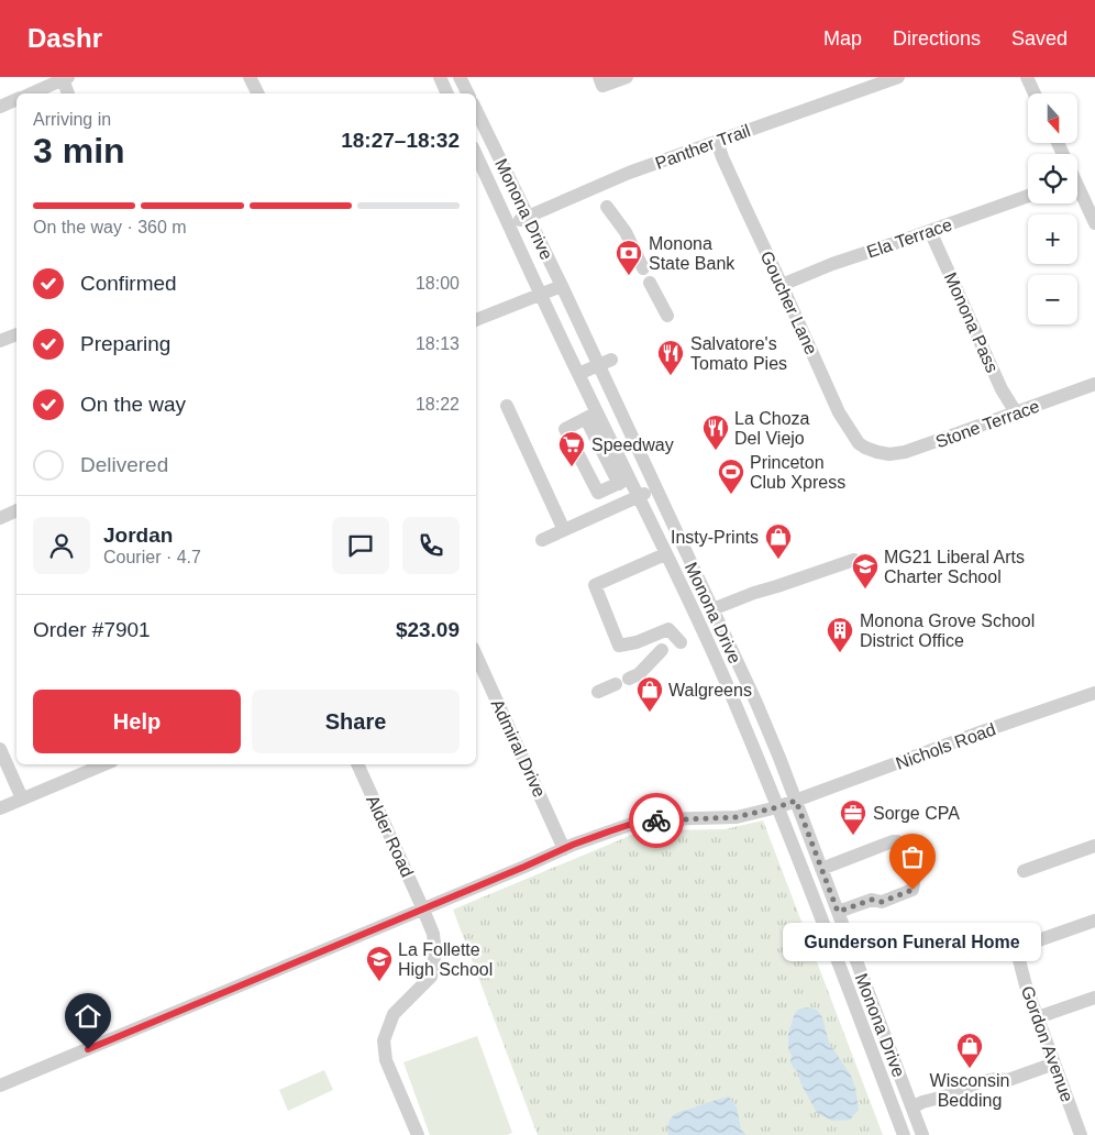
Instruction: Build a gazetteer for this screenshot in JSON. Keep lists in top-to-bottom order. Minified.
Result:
{"streets":{"street":["Panther Trail","Monona Drive","Ela Terrace","Goucher Lane","Monona Pass","Stone Terrace","Nichols Road","Admiral Drive","Alder Road","Gordon Avenue"]},"crossings":[["Panther Trail","Monona Drive"],["Panther Trail","Goucher Lane"],["Monona Drive","Nichols Road"],["Ela Terrace","Goucher Lane"],["Ela Terrace","Monona Pass"],["Goucher Lane","Stone Terrace"],["Monona Pass","Stone Terrace"],["Nichols Road","Admiral Drive"],["Nichols Road","Alder Road"]],"places":{"bank":["Monona State Bank"],"restaurant":["Salvatore's Tomato Pies","La Choza Del Viejo"],"supermarket":["Speedway"],"sports":["Princeton Club Xpress"],"shop":["Insty-Prints","Walgreens","Wisconsin Bedding"],"school or university":["MG21 Liberal Arts Charter School","La Follette High School"],"building":["Monona Grove School District Office"],"office":["Sorge CPA"],"other":["Gunderson Funeral Home"]},"north":"bottom","page":{"header":"Dashr","nav":["Map","Directions","Saved"],"map_buttons":["+","−"],"heading":["3 min","Arriving in","18:27–18:32"],"panel":["Jordan","Courier · 4.7","Order #7901","$23.09"],"bar":"On the way · 360 m","list":[["Confirmed","18:00"],["Preparing","18:13"],["On the way","18:22"],"Delivered"],"buttons":["Help","Share"],"bubble":"Gunderson Funeral Home"}}
